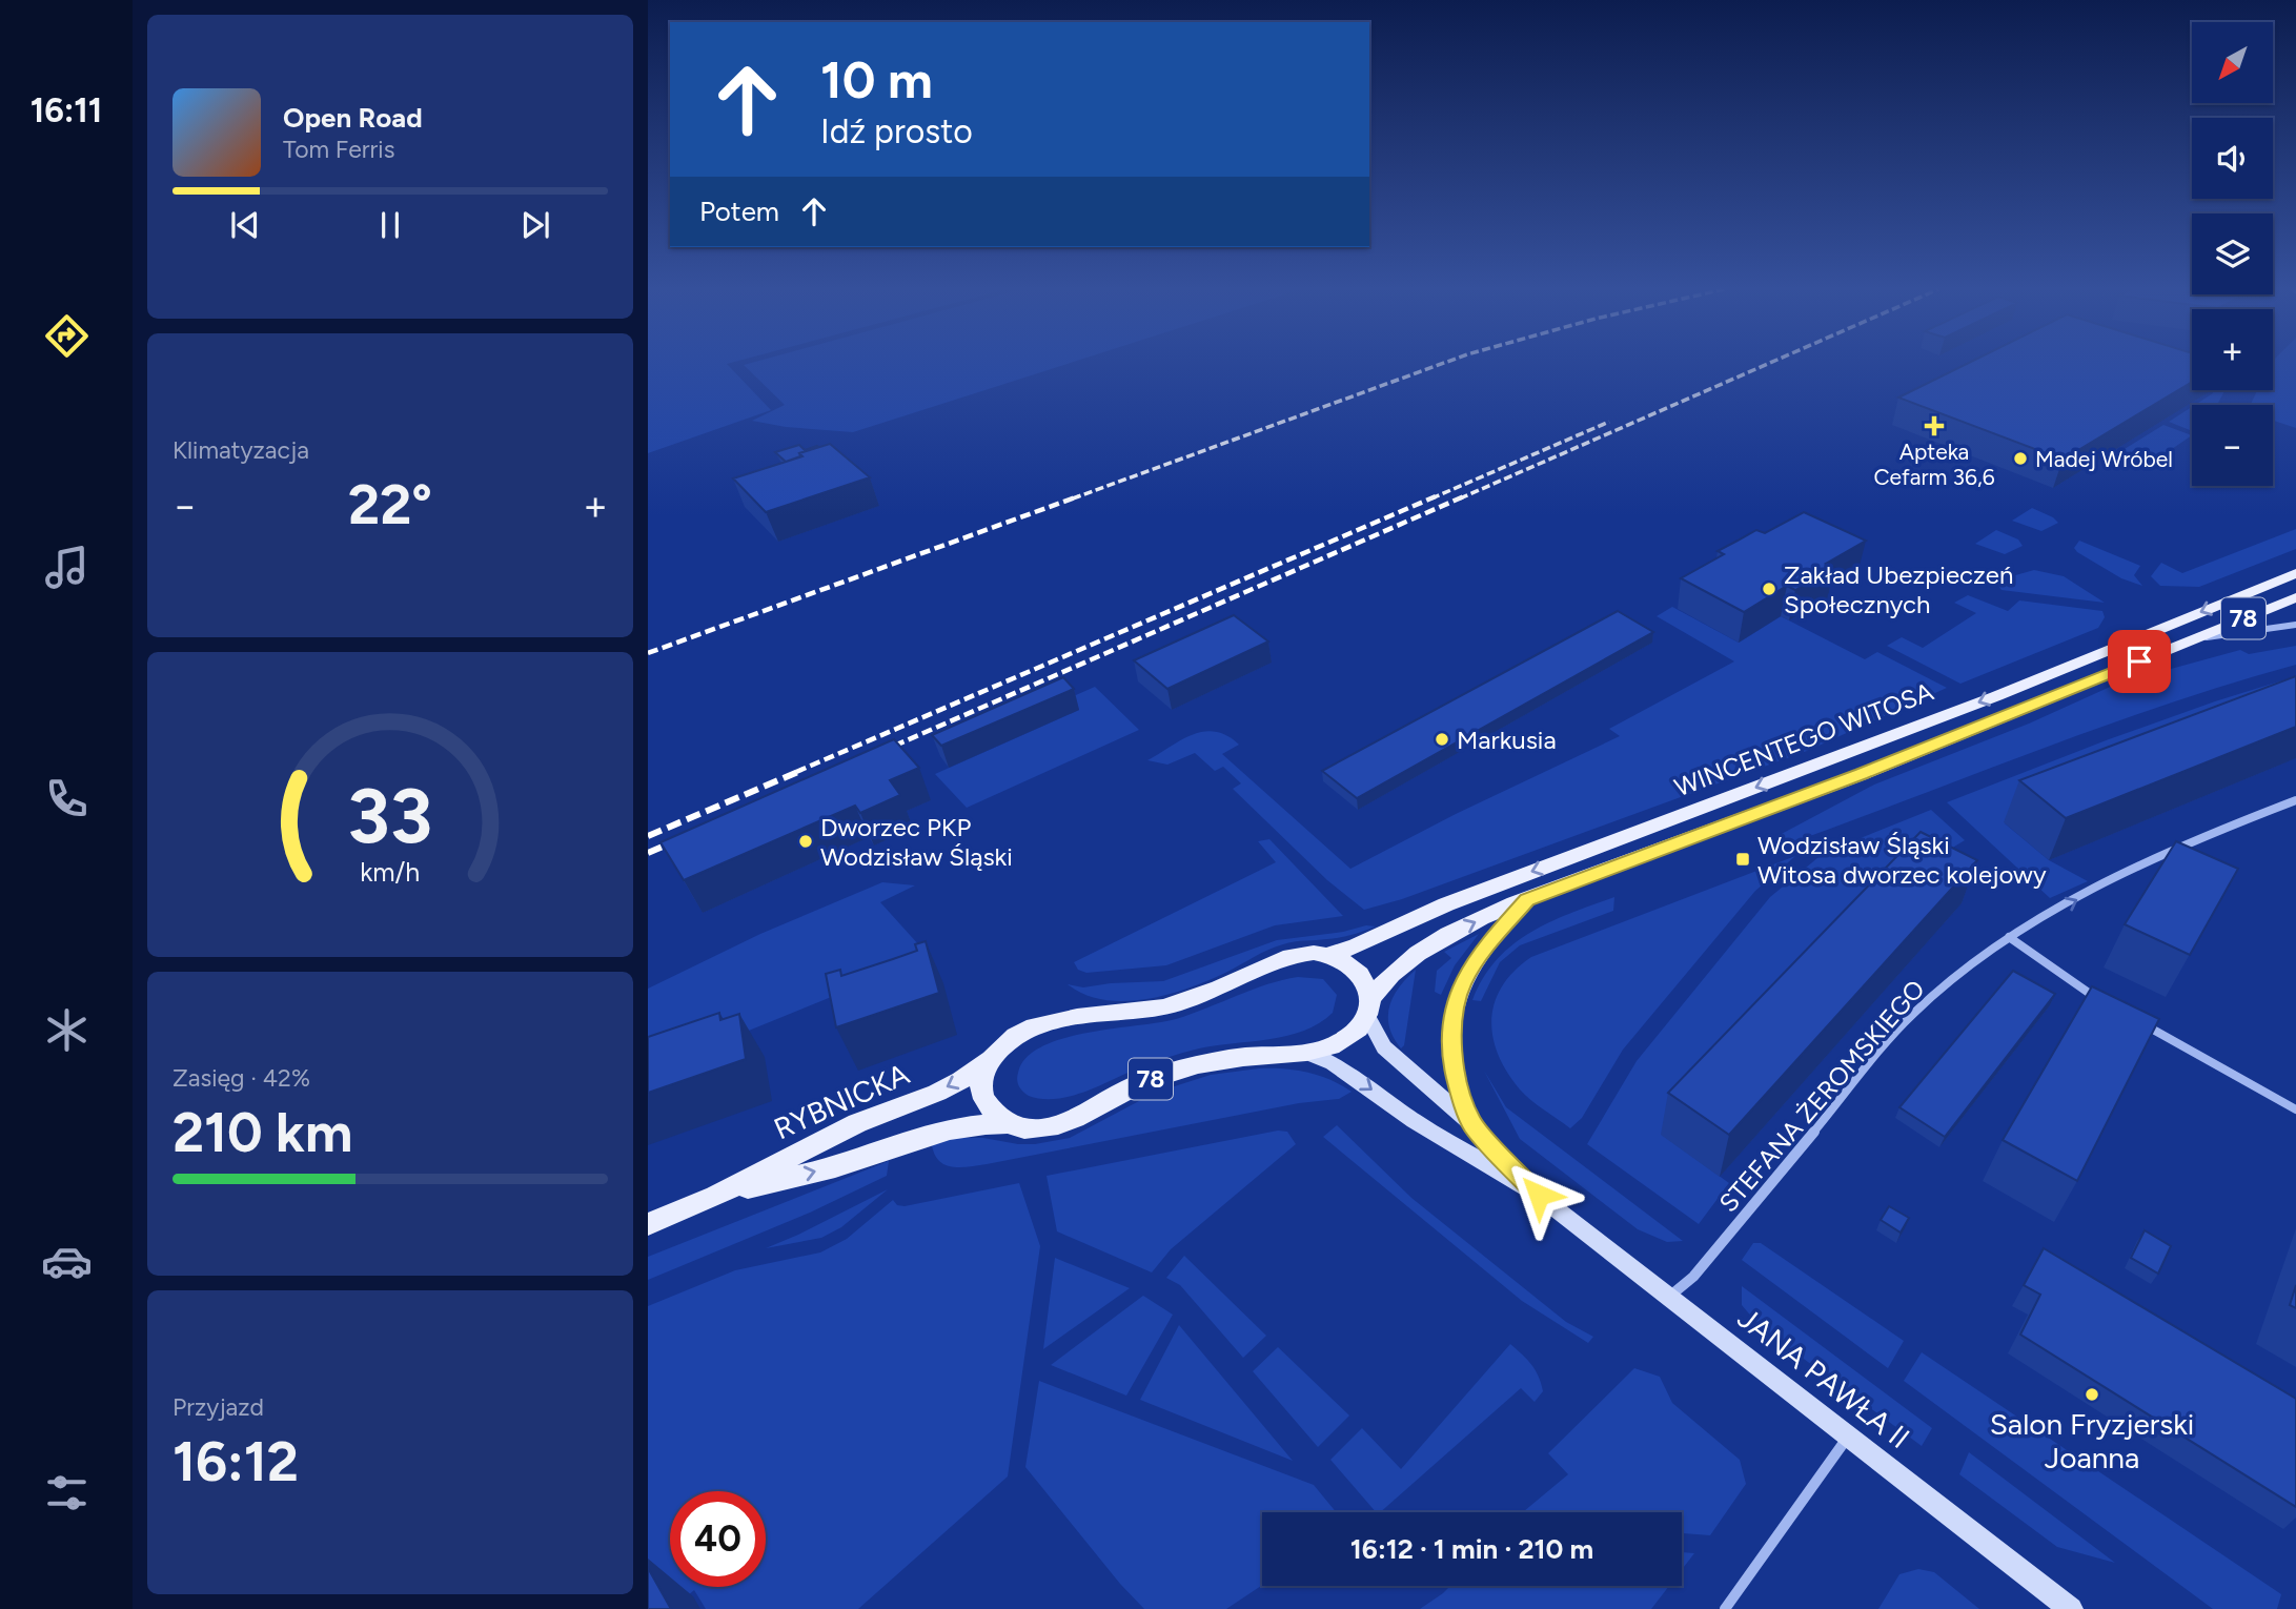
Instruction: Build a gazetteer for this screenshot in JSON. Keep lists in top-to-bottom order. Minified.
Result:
{"streets":{"main road":["78","WINCENTEGO WITOSA","RYBNICKA"],"street":["STEFANA ŻEROMSKIEGO","JANA PAWŁA II"]},"crossings":[["78","WINCENTEGO WITOSA"],["78","RYBNICKA"],["78","JANA PAWŁA II"],["WINCENTEGO WITOSA","JANA PAWŁA II"],["STEFANA ŻEROMSKIEGO","JANA PAWŁA II"]],"one_way":["STEFANA ŻEROMSKIEGO"],"places":{"health":["Apteka Cefarm 36,6"],"other":["Madej Wróbel","Zakład Ubezpieczeń Społecznych","Markusia","Dworzec PKP Wodzisław Śląski","Salon Fryzjerski Joanna"],"transit":["Wodzisław Śląski Witosa dworzec kolejowy"]},"north":"bottom left","page":{"tabs":"16:11","map_buttons":["+","−"],"turn":["10 m","Idź prosto"],"song":["Open Road","Tom Ferris"],"then":"Potem","tile":["Klimatyzacja",["Zasięg · 42%","210 km"],["Przyjazd","16:12"]],"heat":["−","22°","+"],"limit":"40","trip":"16:12 · 1 min · 210 m","gauge":["33","km/h"]}}
